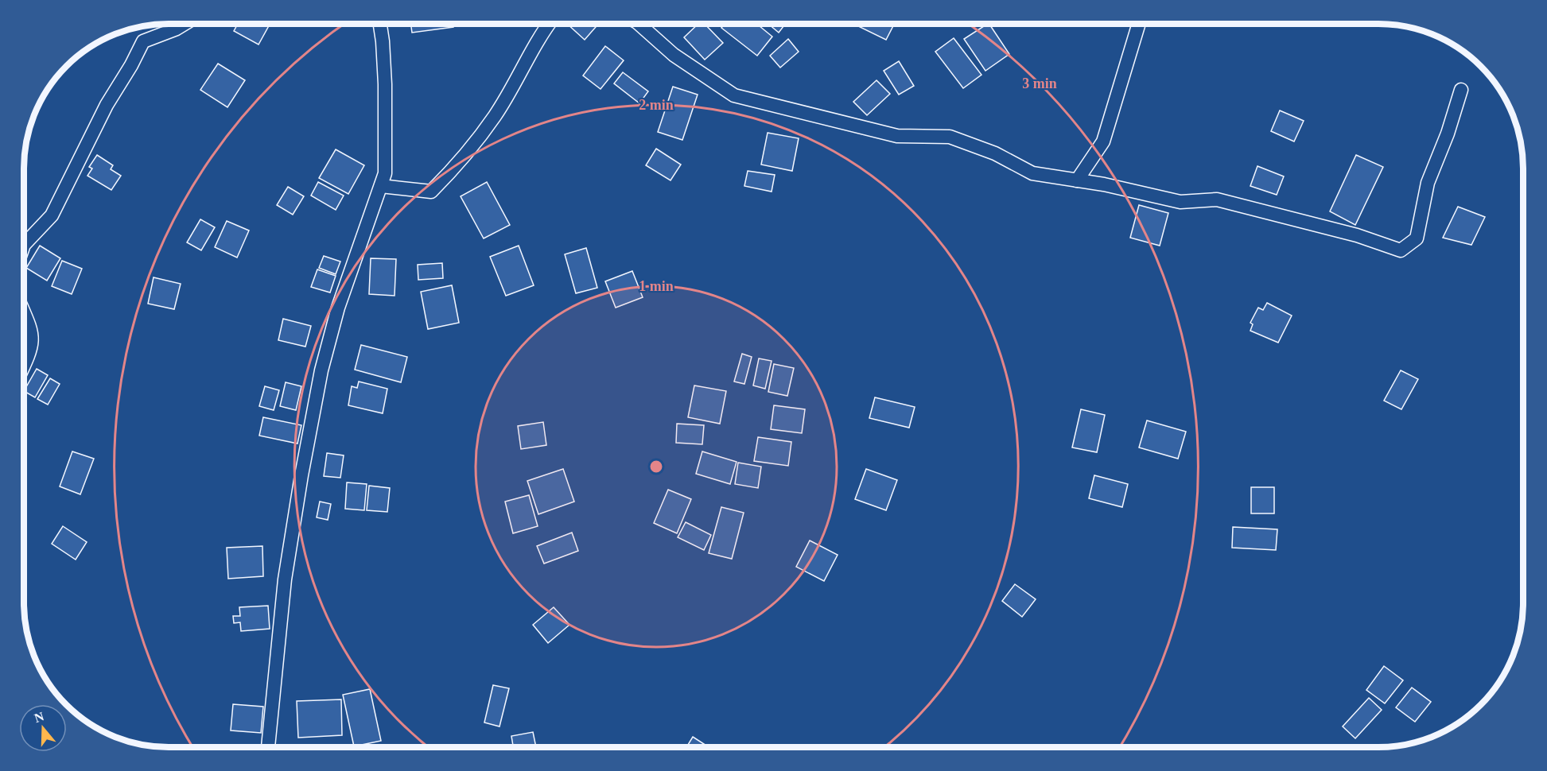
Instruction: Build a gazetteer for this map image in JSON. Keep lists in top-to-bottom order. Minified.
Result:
{"north":"top","rings":["3 min","2 min","1 min"]}
